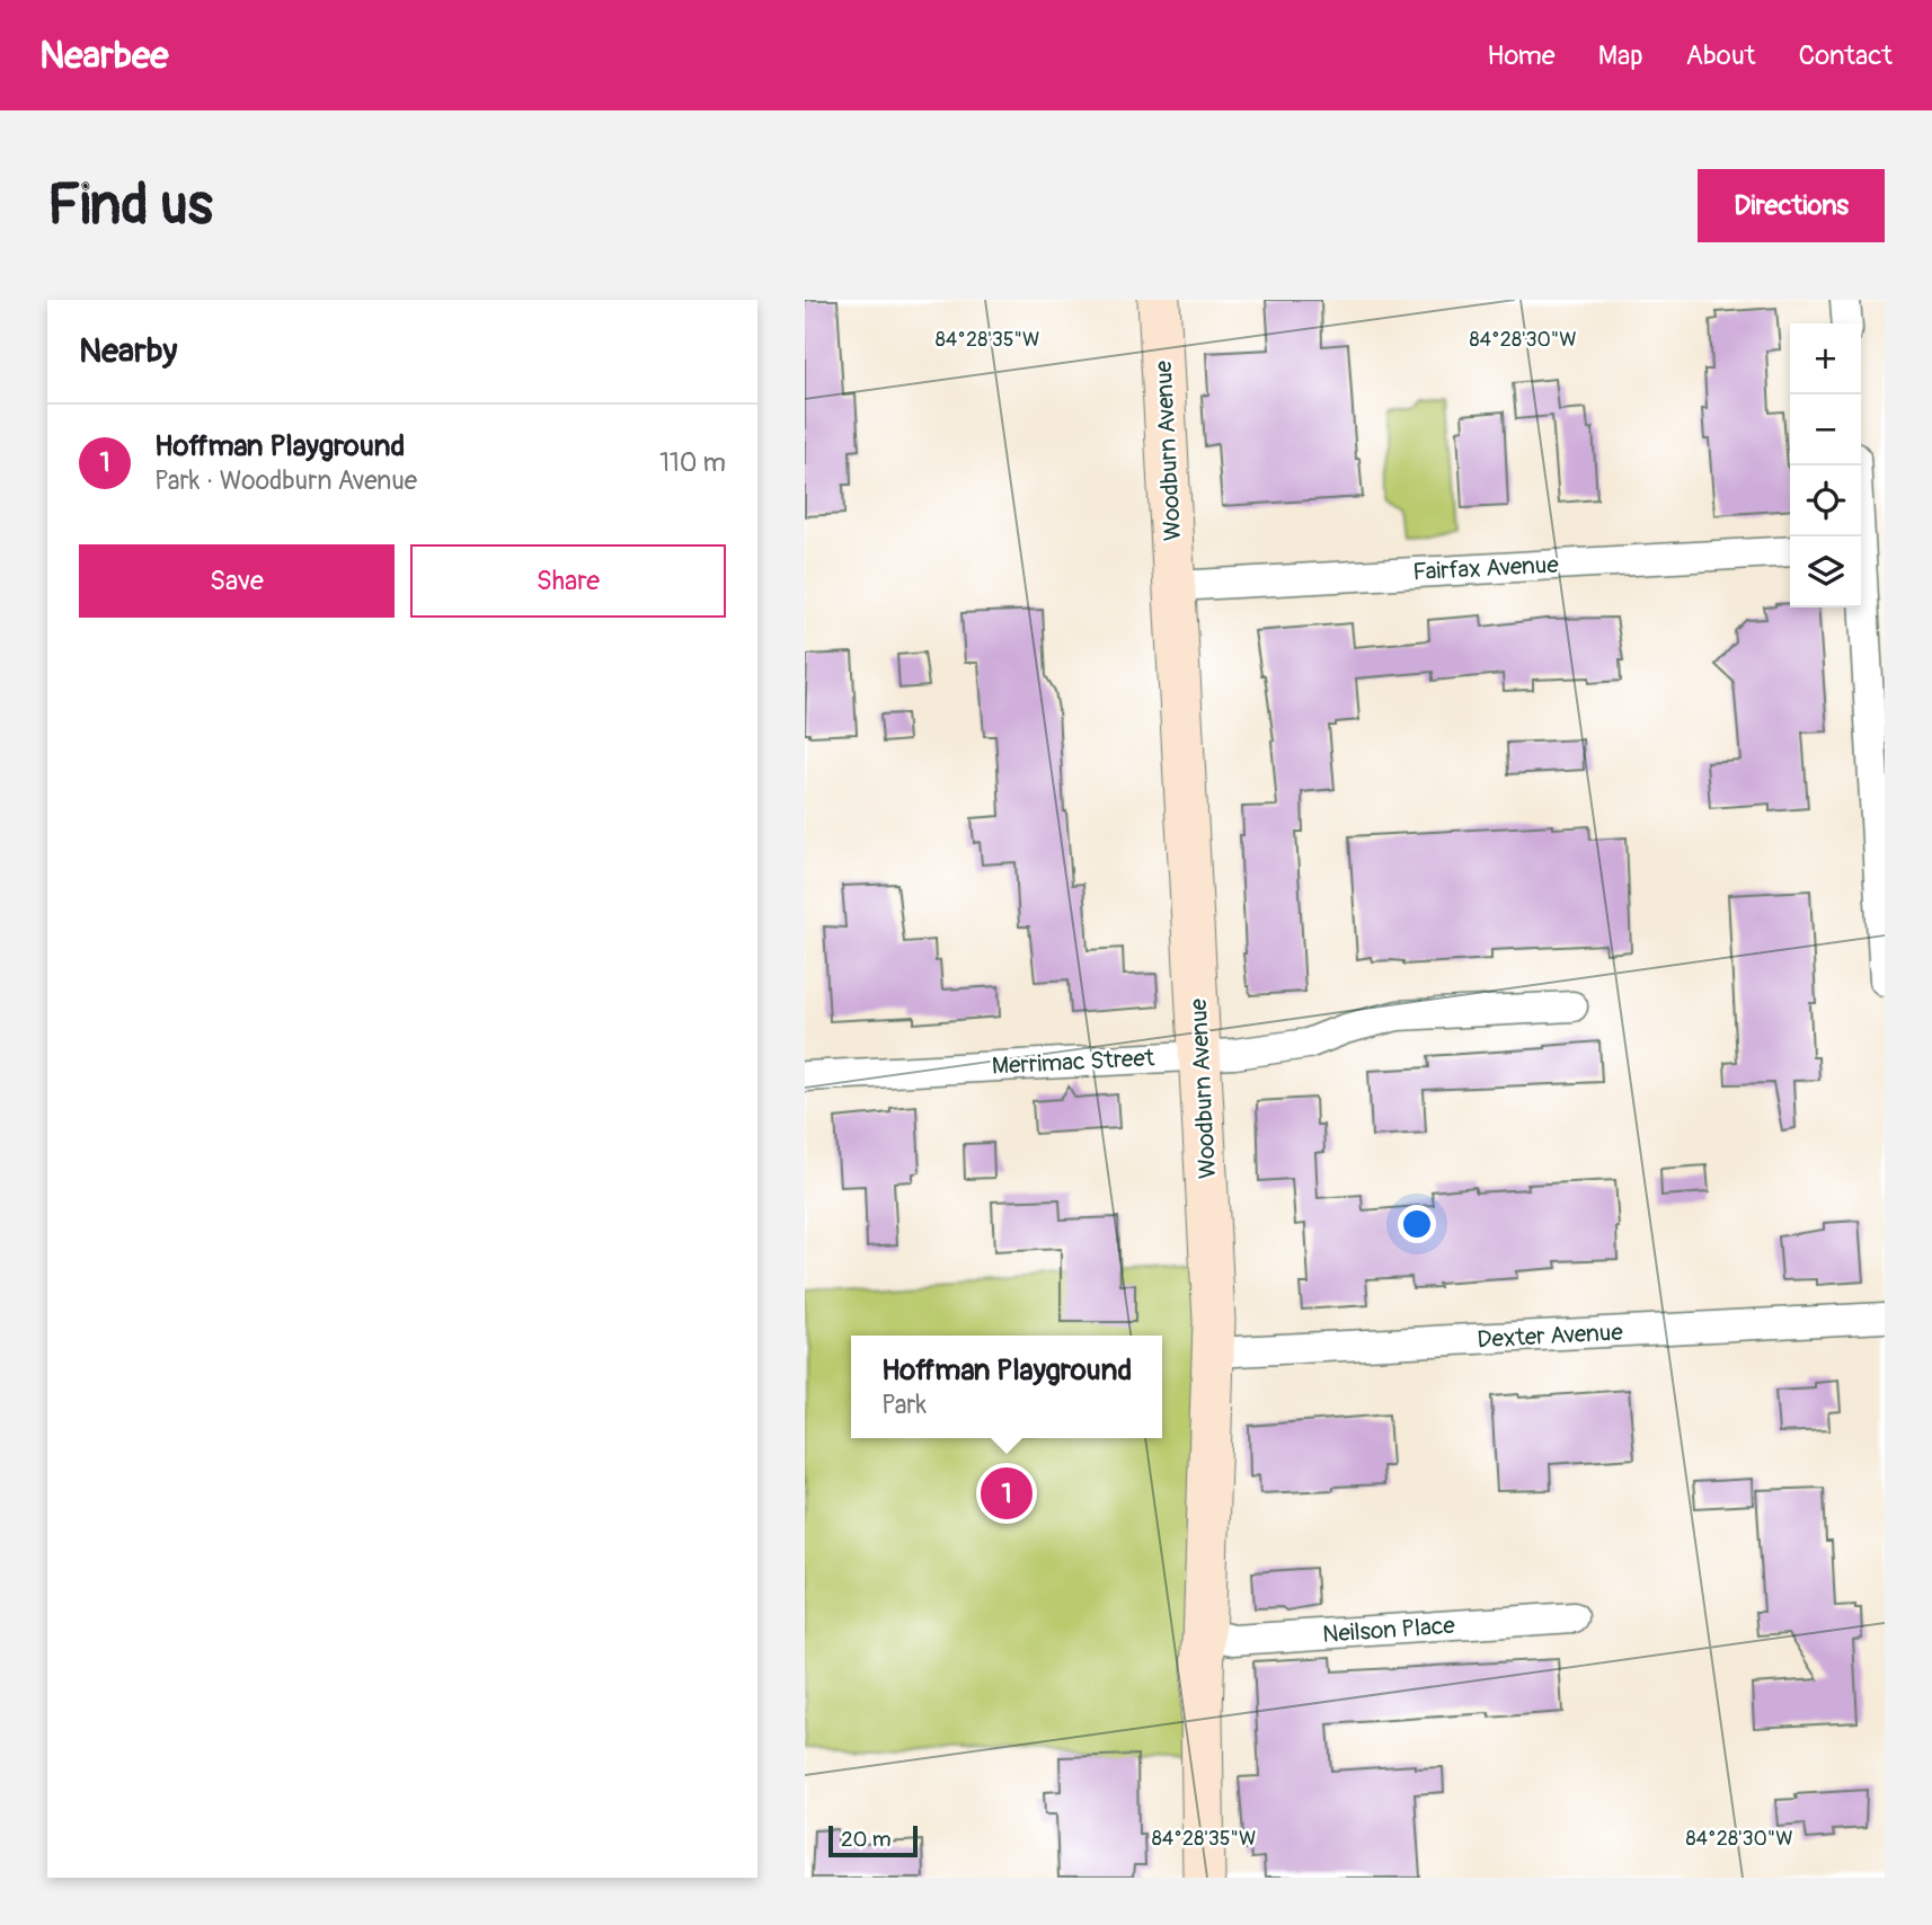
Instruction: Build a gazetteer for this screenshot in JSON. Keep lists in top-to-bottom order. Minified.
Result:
{"streets":{"street":["Woodburn Avenue","Fairfax Avenue","Merrimac Street","Dexter Avenue","Neilson Place"]},"crossings":[["Woodburn Avenue","Fairfax Avenue"],["Woodburn Avenue","Merrimac Street"],["Woodburn Avenue","Dexter Avenue"],["Woodburn Avenue","Neilson Place"]],"scale_bar":"20 m","page":{"header":"Nearbee","nav":["Home","Map","About","Contact"],"buttons":["Directions",["Save","Share"]],"title":"Find us","heading":"Nearby","map_buttons":["+","−"],"list":[{"mark":"1","name":"Hoffman Playground","note":"Park · Woodburn Avenue","value":"110 m"}],"popup":["Hoffman Playground","Park"],"pins":"1","scale":"20 m"},"coordinates":["84°28'35\"W","84°28'30\"W"]}
